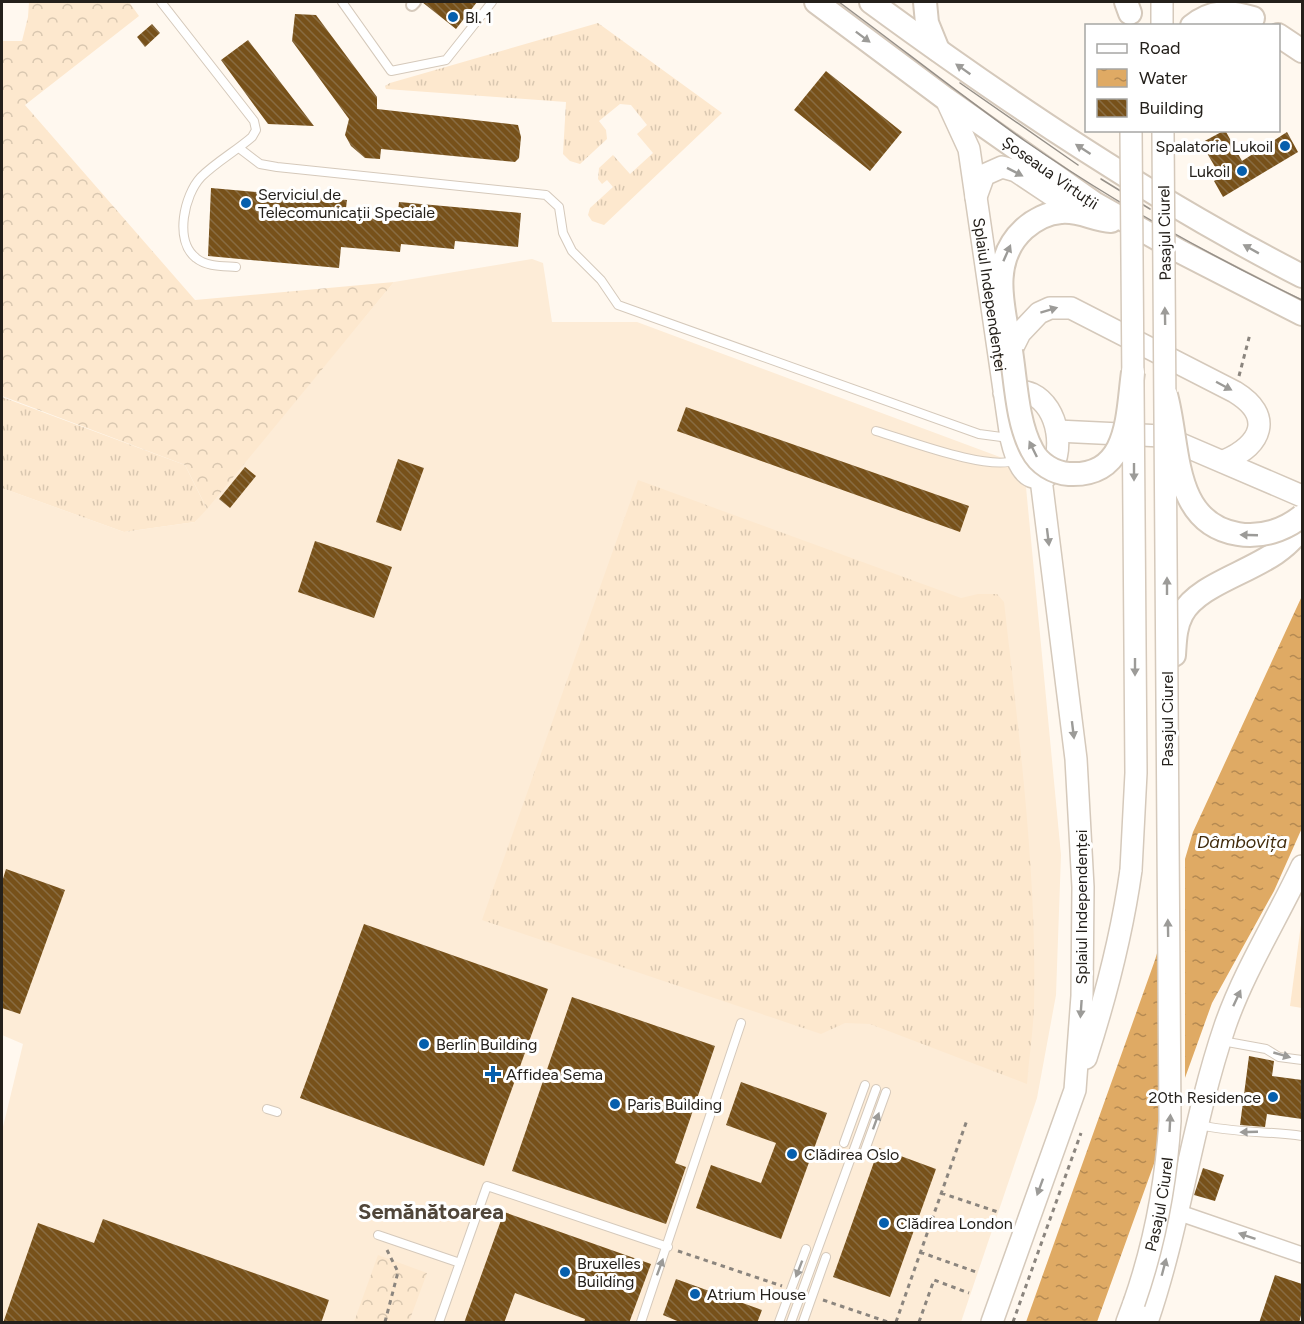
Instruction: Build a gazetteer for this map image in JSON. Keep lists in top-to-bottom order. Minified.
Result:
{"streets":{"main road":["Șoseaua Virtuții","Pasajul Ciurel","Splaiul Independenței"]},"crossings":[["Șoseaua Virtuții","Splaiul Independenței"],["Pasajul Ciurel","Splaiul Independenței"]],"districts":["Semănătoarea"],"water":["Dâmbovița"],"places":{"other":["Bl. 1","Spalatorie Lukoil","Lukoil","Serviciul de Telecomunicații Speciale","Berlin Building","20th Residence","Paris Building","Clădirea Oslo","Clădirea London","Bruxelles Building","Atrium House"],"health":["Affidea Sema"]},"legend":["Road","Water","Building"]}
